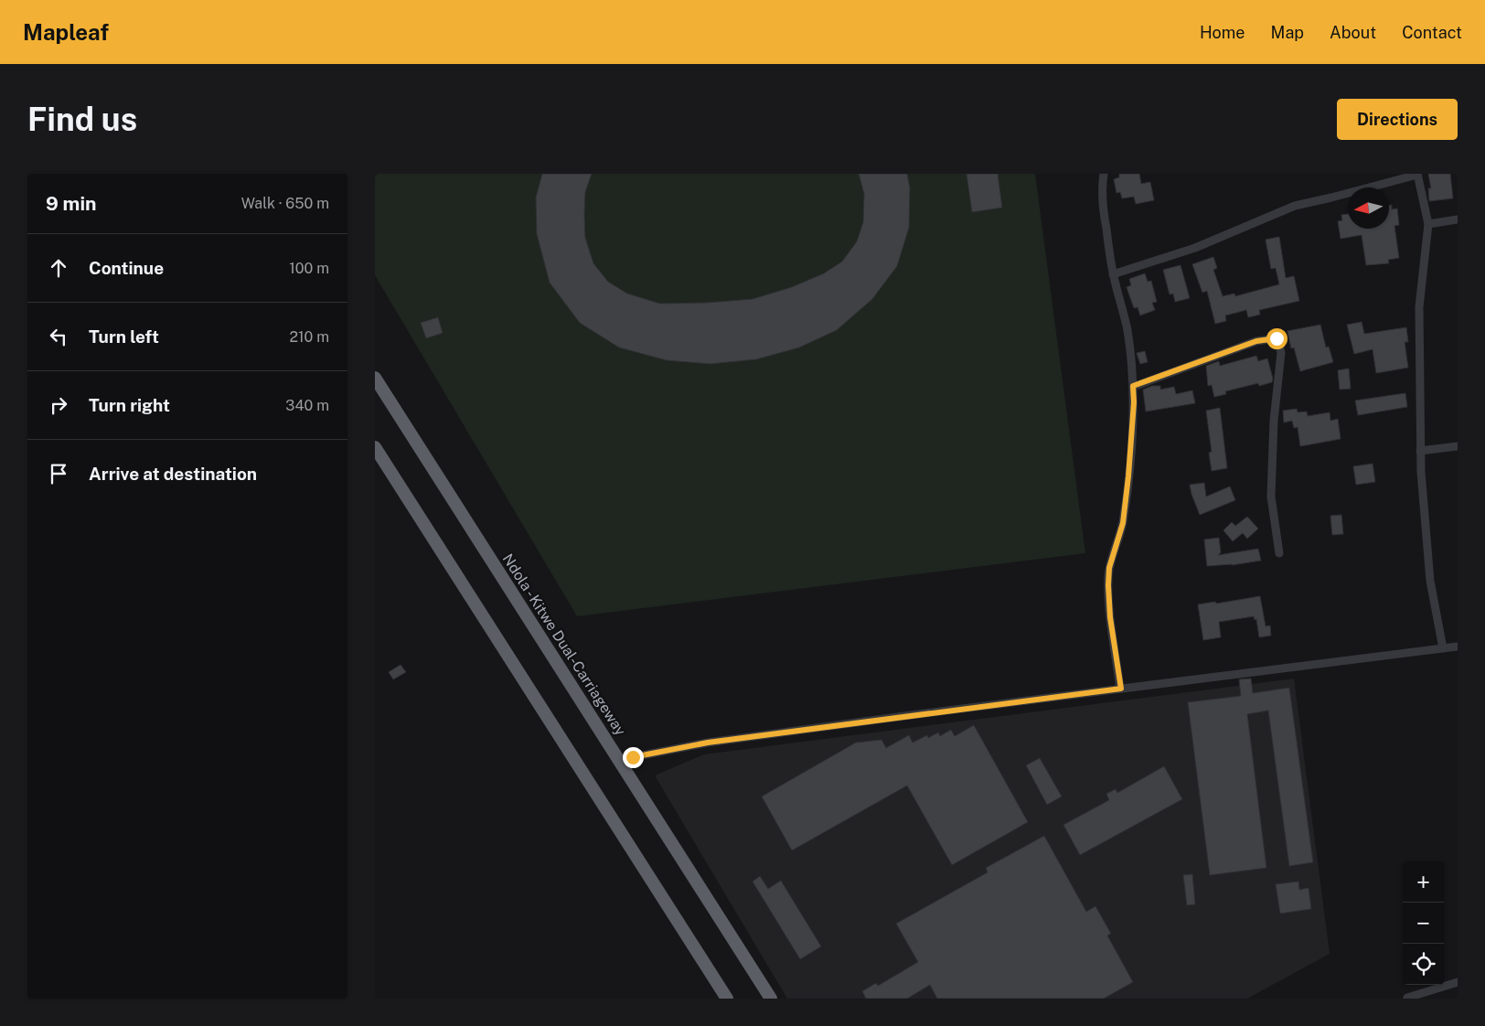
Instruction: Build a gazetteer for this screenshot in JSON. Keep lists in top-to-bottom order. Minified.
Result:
{"streets":{"highway":["Ndola - Kitwe Dual-Carriageway"]},"north":"left","page":{"header":"Mapleaf","nav":["Home","Map","About","Contact"],"buttons":"Directions","title":"Find us","heading":["9 min","Walk · 650 m"],"list":[["Continue","100 m"],["Turn left","210 m"],["Turn right","340 m"],"Arrive at destination"],"map_buttons":["+","−"]}}
